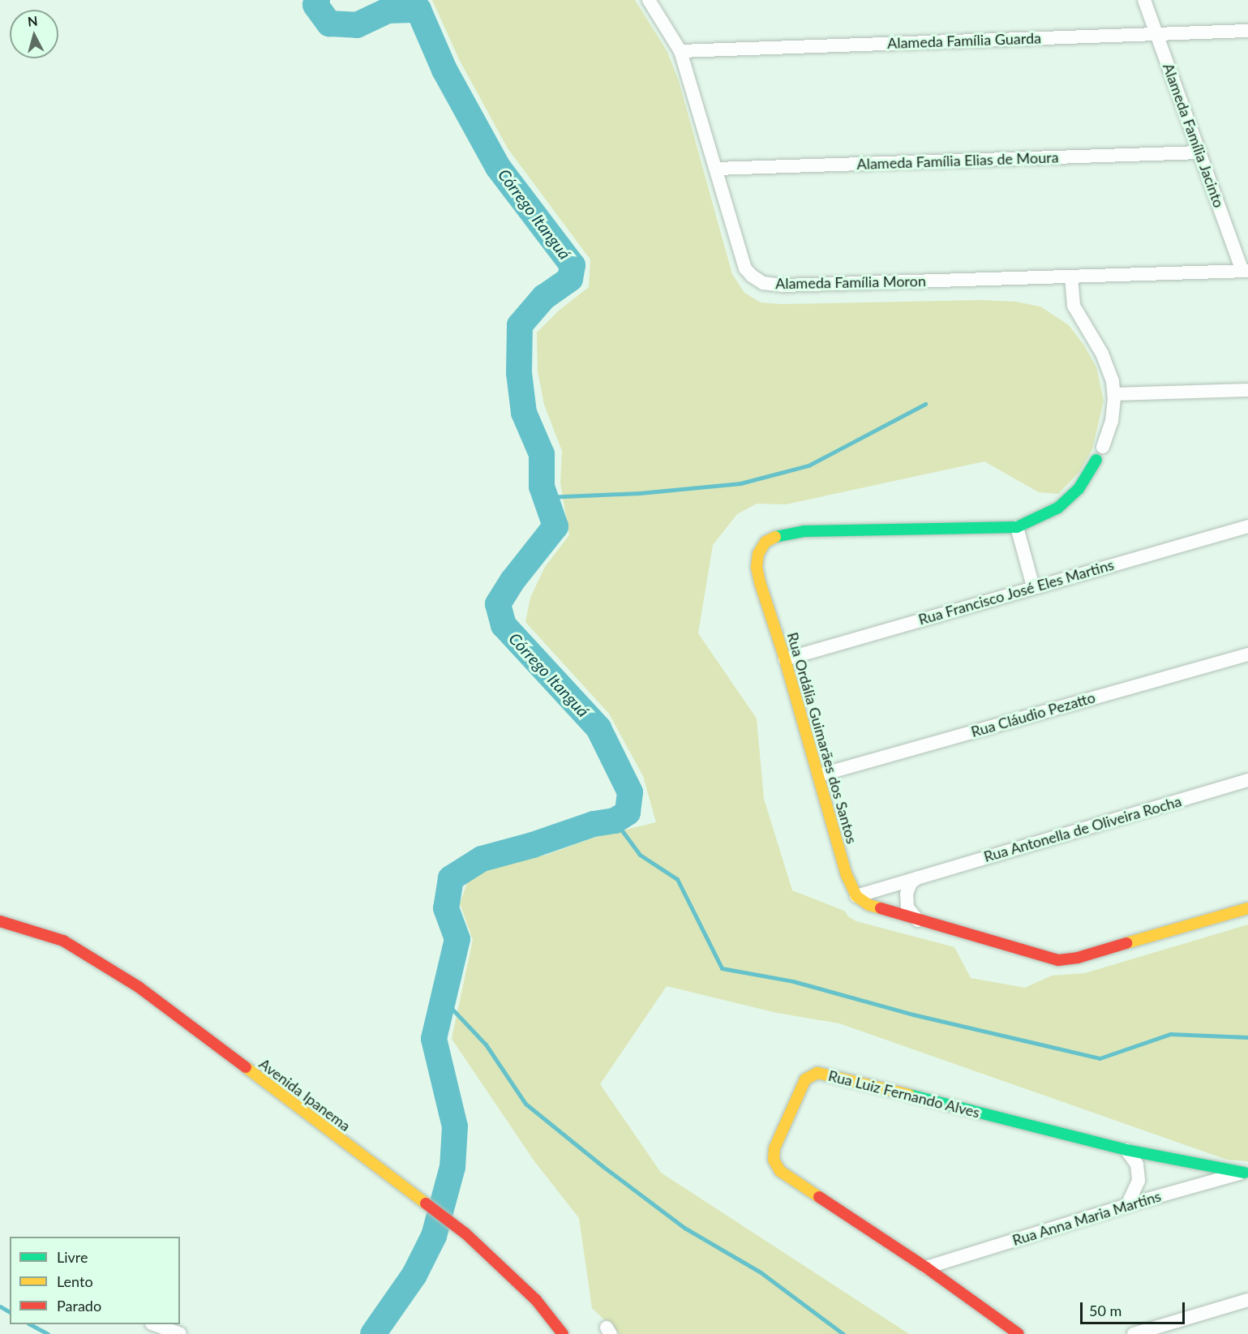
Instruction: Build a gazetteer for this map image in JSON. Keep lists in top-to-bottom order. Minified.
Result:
{"streets":{"street":["Alameda Família Guarda","Alameda Família Jacinto","Alameda Família Elias de Moura","Alameda Família Moron","Rua Francisco José Eles Martins","Rua Cláudio Pezatto","Rua Ordália Guimarães dos Santos","Rua Antonella de Oliveira Rocha","Rua Luiz Fernando Alves","Avenida Ipanema","Rua Anna Maria Martins"]},"crossings":[["Alameda Família Guarda","Alameda Família Jacinto"],["Alameda Família Guarda","Alameda Família Moron"],["Alameda Família Jacinto","Alameda Família Elias de Moura"],["Alameda Família Jacinto","Alameda Família Moron"],["Alameda Família Elias de Moura","Alameda Família Moron"],["Rua Francisco José Eles Martins","Rua Ordália Guimarães dos Santos"],["Rua Cláudio Pezatto","Rua Ordália Guimarães dos Santos"],["Rua Ordália Guimarães dos Santos","Rua Antonella de Oliveira Rocha"],["Rua Luiz Fernando Alves","Rua Anna Maria Martins"]],"water":["Córrego Itanguá"],"legend":["Livre","Lento","Parado"],"scale_bar":"50 m","north":"top"}
